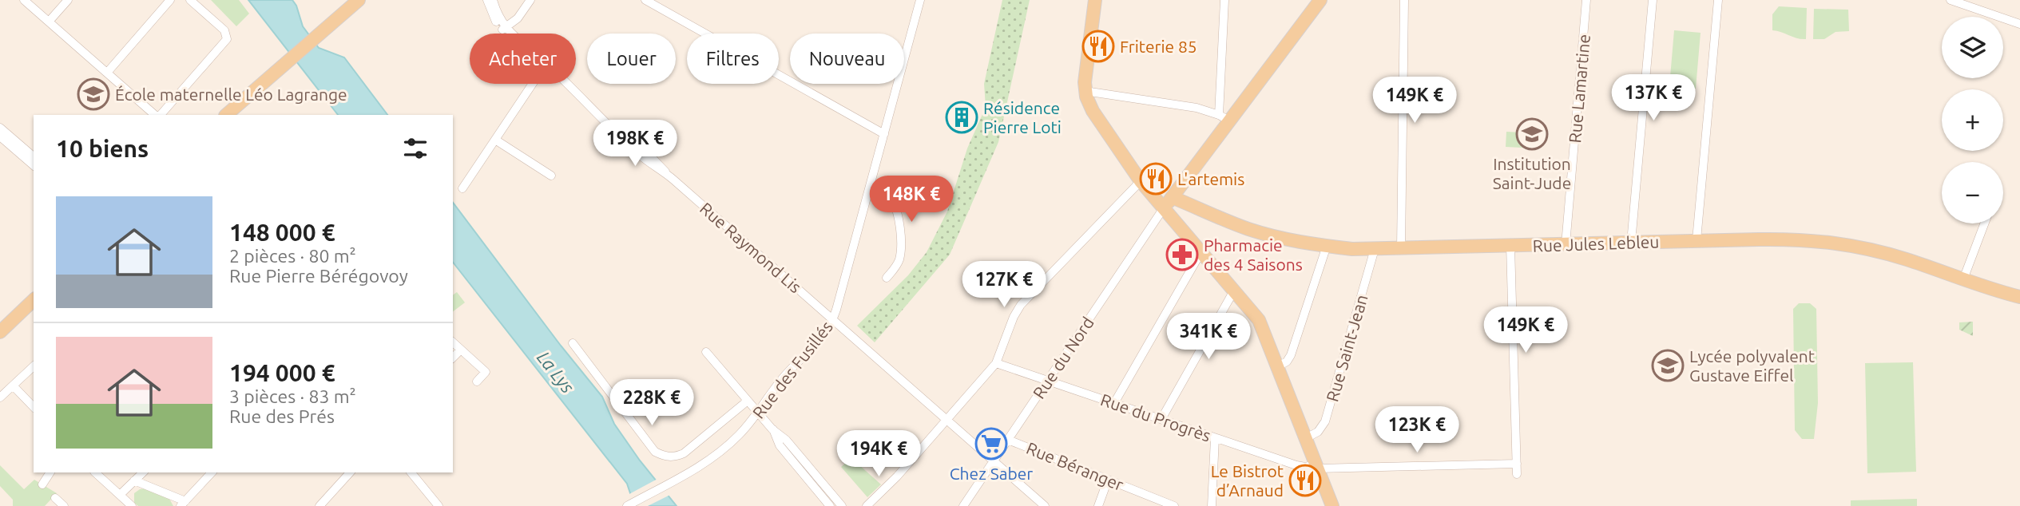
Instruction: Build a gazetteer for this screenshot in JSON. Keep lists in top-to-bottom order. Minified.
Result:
{"streets":{"main road":["Rue Jules Lebleu"],"street":["Rue Lamartine","Rue Raymond Lis","Rue Saint-Jean","Rue du Nord","Rue des Fusillés","Rue du Progrès","Rue Béranger"]},"crossings":[["Rue Lamartine","Rue Jules Lebleu"],["Rue Jules Lebleu","Rue Saint-Jean"],["Rue Raymond Lis","Rue du Nord"],["Rue Raymond Lis","Rue des Fusillés"],["Rue du Nord","Rue du Progrès"],["Rue du Nord","Rue Béranger"]],"water":["La Lys"],"places":{"restaurant":["Friterie 85","L'artemis","Le Bistrot d’Arnaud"],"school or university":["École maternelle Léo Lagrange","Institution Saint-Jude","Lycée polyvalent Gustave Eiffel"],"building":["Résidence Pierre Loti"],"pharmacy":["Pharmacie des 4 Saisons"],"supermarket":["Chez Saber"]},"page":{"map_buttons":["+","−"],"chip":["Acheter","Louer","Filtres","Nouveau"],"price":["137K €","149K €","198K €","148K €","127K €","149K €","341K €","228K €","123K €","194K €"],"heading":"10 biens","list":[{"name":"148 000 €","note":"2 pièces · 80 m² · Rue Pierre Bérégovoy"},{"name":"194 000 €","note":"3 pièces · 83 m² · Rue des Prés"}]}}
